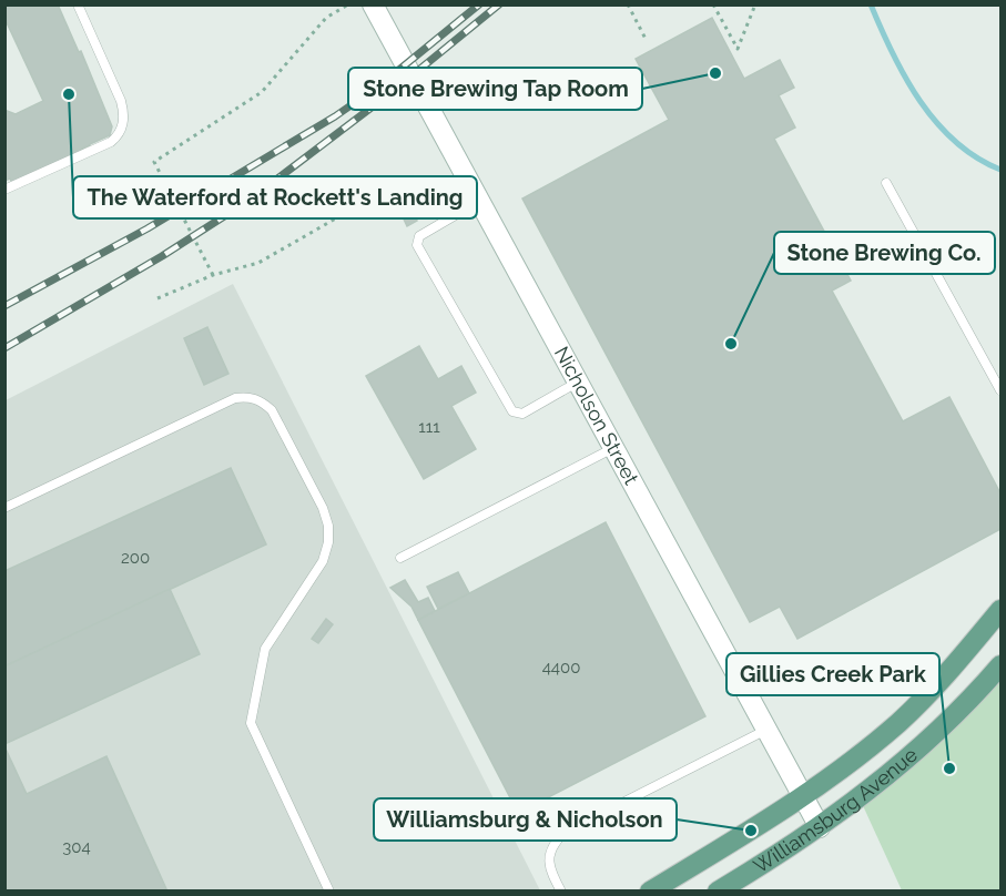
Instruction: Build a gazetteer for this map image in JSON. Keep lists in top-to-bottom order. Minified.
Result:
{"streets":{"main road":["Nicholson Street","Williamsburg Avenue"]},"crossings":[["Nicholson Street","Williamsburg Avenue"]],"places":["Stone Brewing Tap Room","The Waterford at Rockett's Landing","Stone Brewing Co.","Gillies Creek Park","Williamsburg & Nicholson"],"house_numbers":["111","200","4400","304"]}
